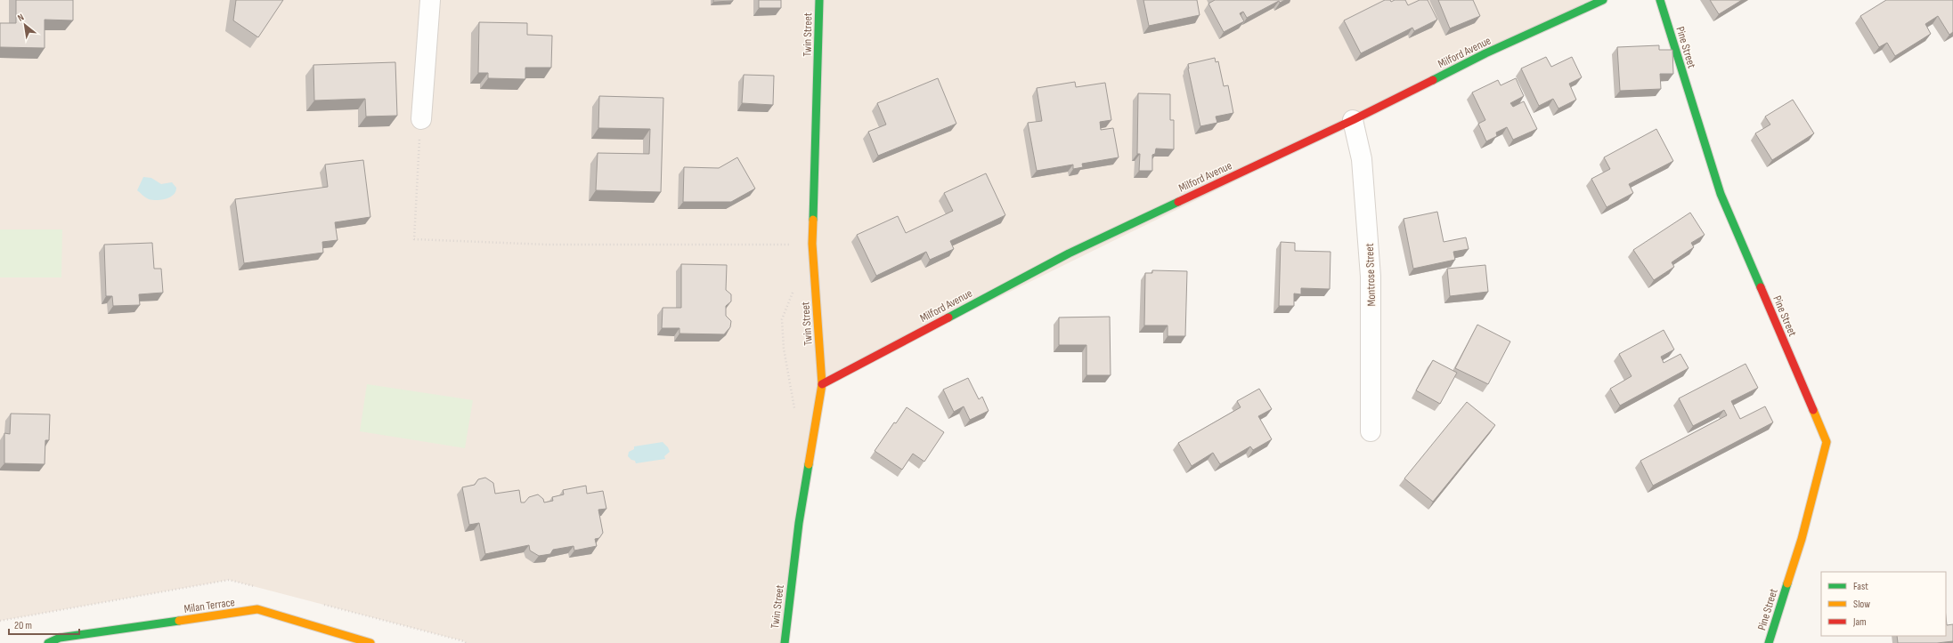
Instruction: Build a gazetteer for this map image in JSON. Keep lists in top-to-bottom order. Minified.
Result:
{"streets":{"street":["Twin Street","Pine Street","Milford Avenue","Montrose Street","Milan Terrace"]},"crossings":[["Twin Street","Milford Avenue"],["Milford Avenue","Montrose Street"]],"legend":["Fast","Slow","Jam"],"scale_bar":"20 m","north":"top left"}
